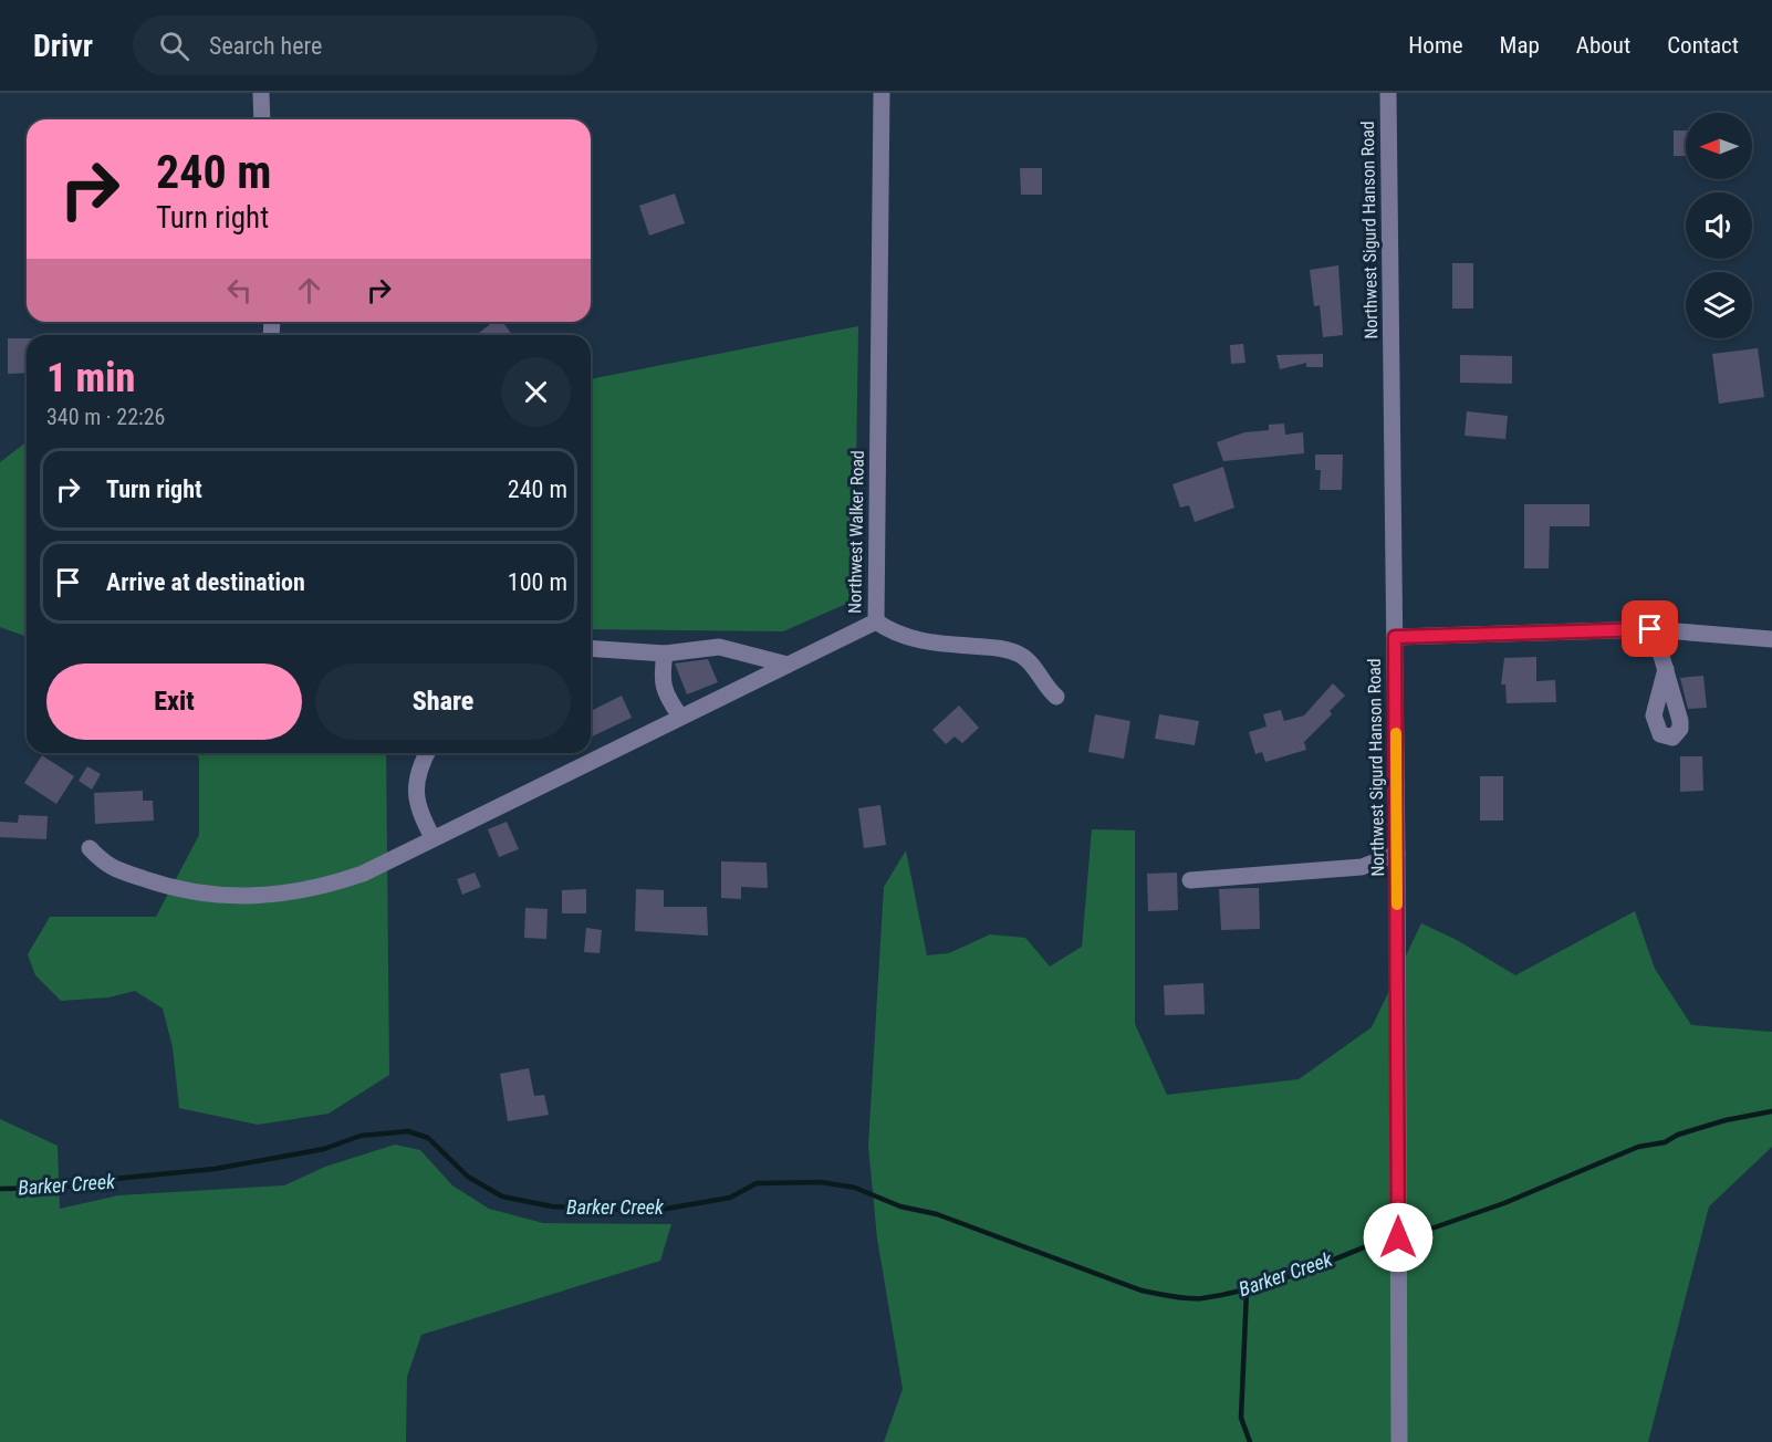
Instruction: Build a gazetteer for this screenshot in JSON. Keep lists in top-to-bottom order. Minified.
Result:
{"streets":{"street":["Northwest Sigurd Hanson Road","Northwest Walker Road"]},"water":["Barker Creek"],"north":"left","page":{"header":"Drivr","search":"Search here","nav":["Home","Map","About","Contact"],"turn":["240 m","Turn right"],"heading":["1 min","340 m · 22:26"],"list":[{"name":"Turn right","value":"240 m"},{"name":"Arrive at destination","value":"100 m"}],"buttons":["Exit","Share"]}}
